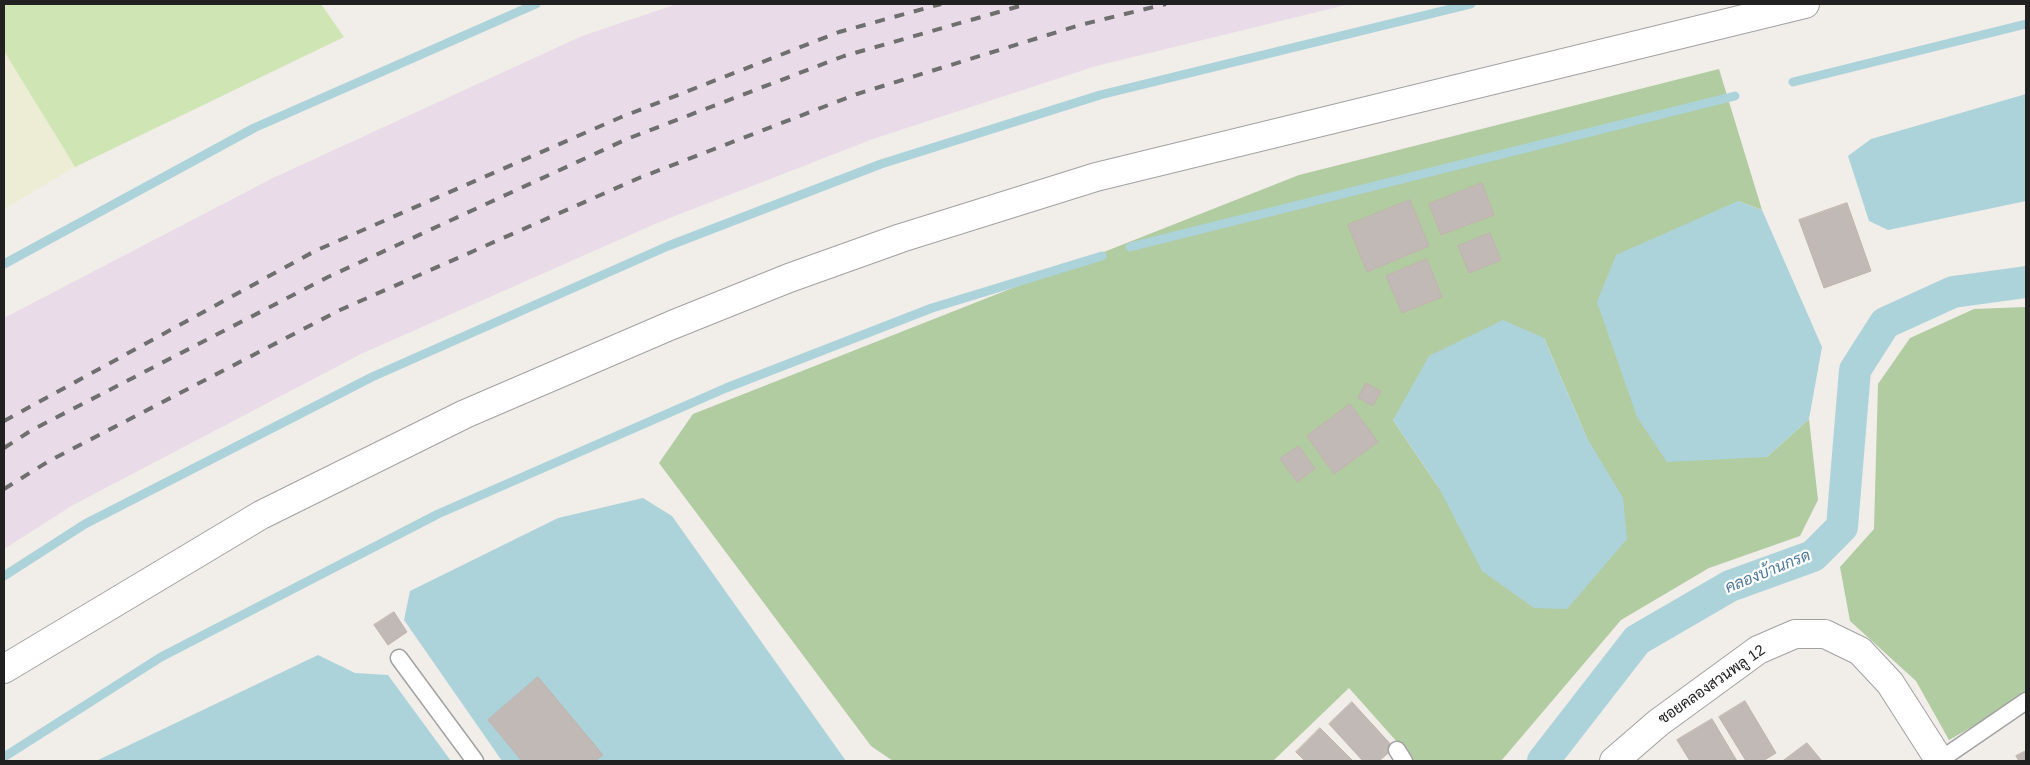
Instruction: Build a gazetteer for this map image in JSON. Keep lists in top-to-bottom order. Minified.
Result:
{"streets":{"street":["ซอยคลองสวนพลู 12"]},"water":["คลองบ้านกรด"]}
